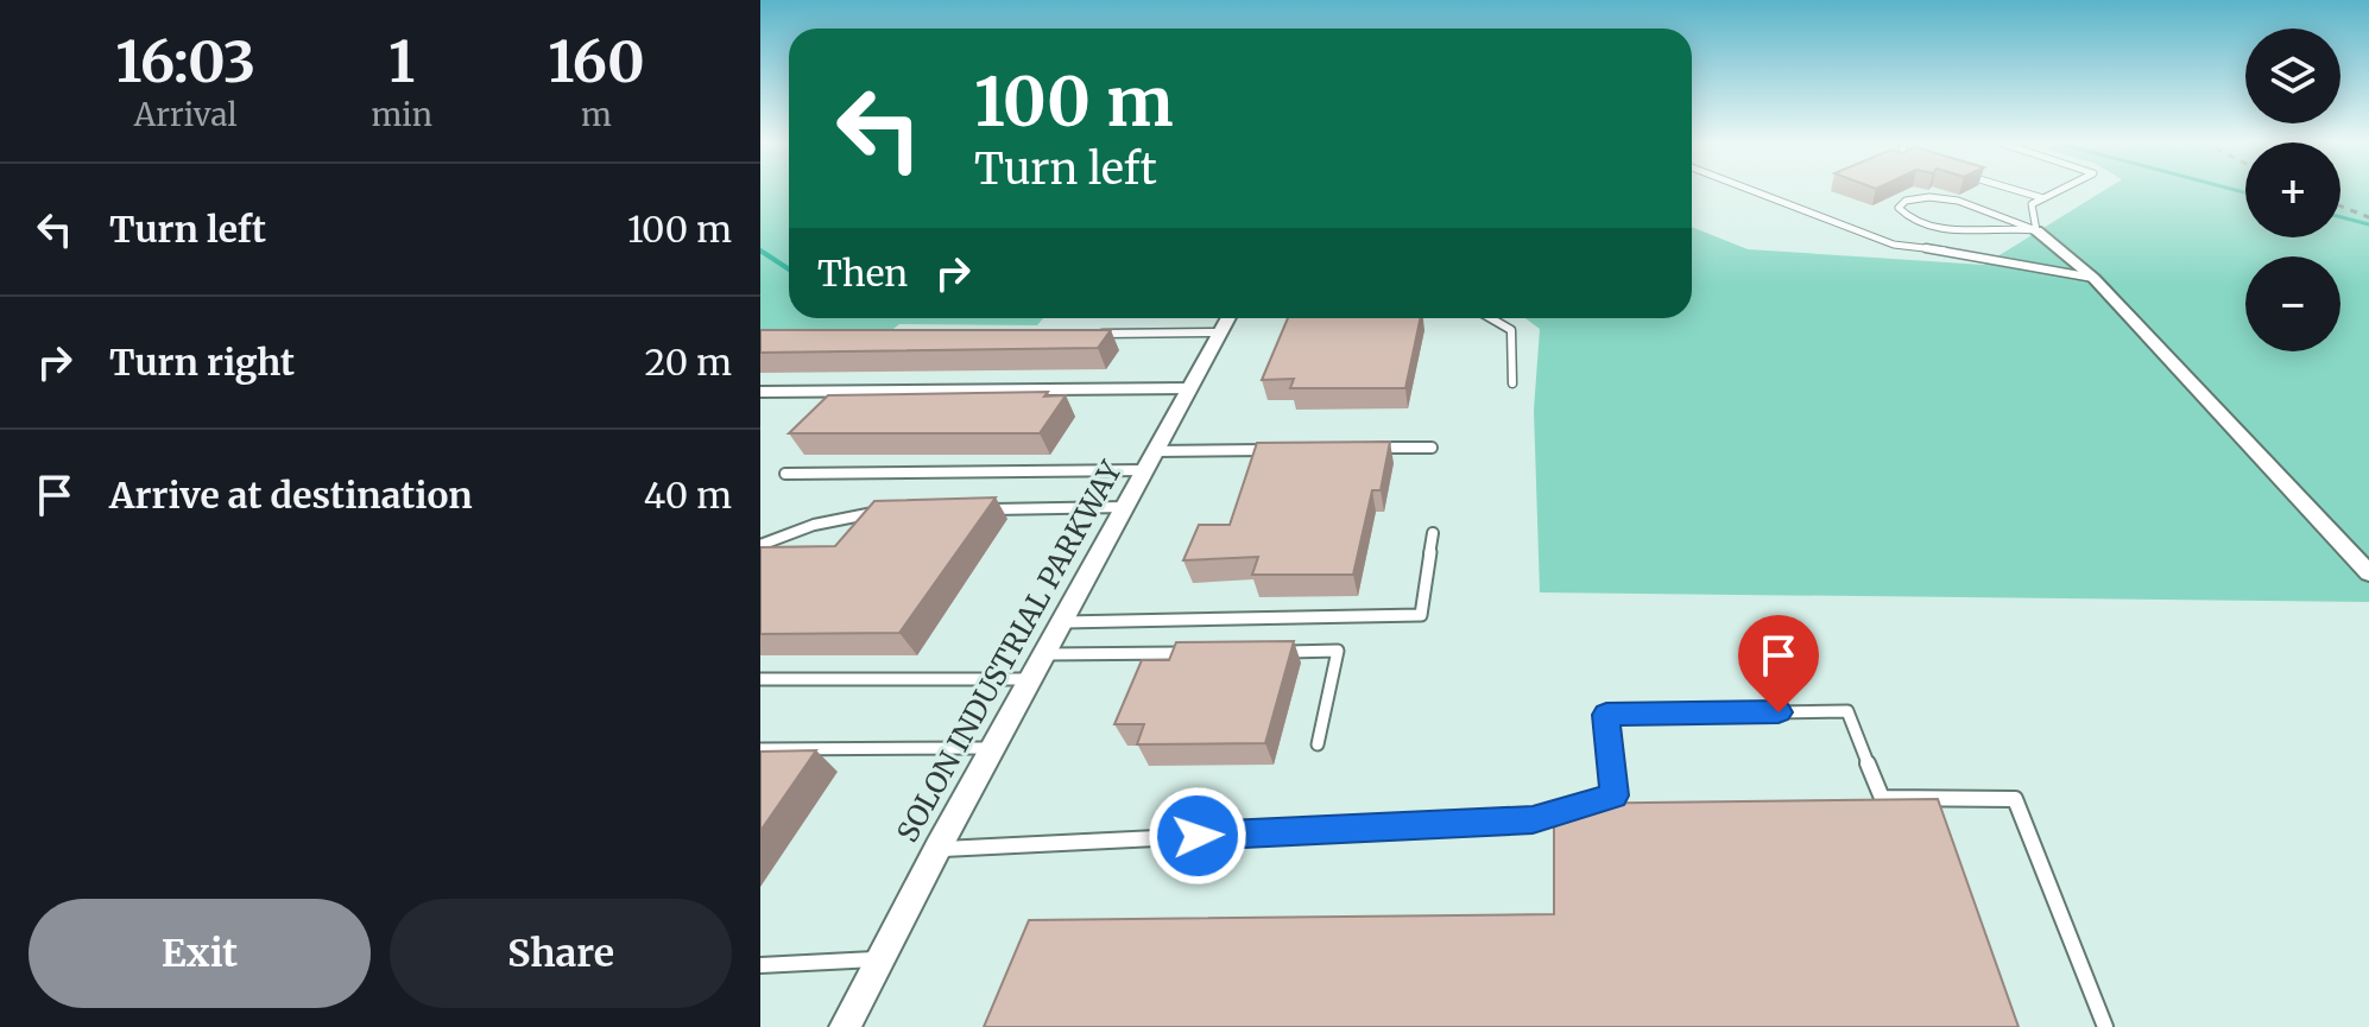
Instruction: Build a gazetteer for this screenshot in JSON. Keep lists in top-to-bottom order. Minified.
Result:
{"streets":{"street":["SOLON INDUSTRIAL PARKWAY"]},"page":{"eta":["16:03","Arrival","1","min","160","m"],"map_buttons":["+","−"],"turn":["100 m","Turn left"],"list":[{"name":"Turn left","value":"100 m"},{"name":"Turn right","value":"20 m"},{"name":"Arrive at destination","value":"40 m"}],"then":"Then","buttons":["Exit","Share"]}}
